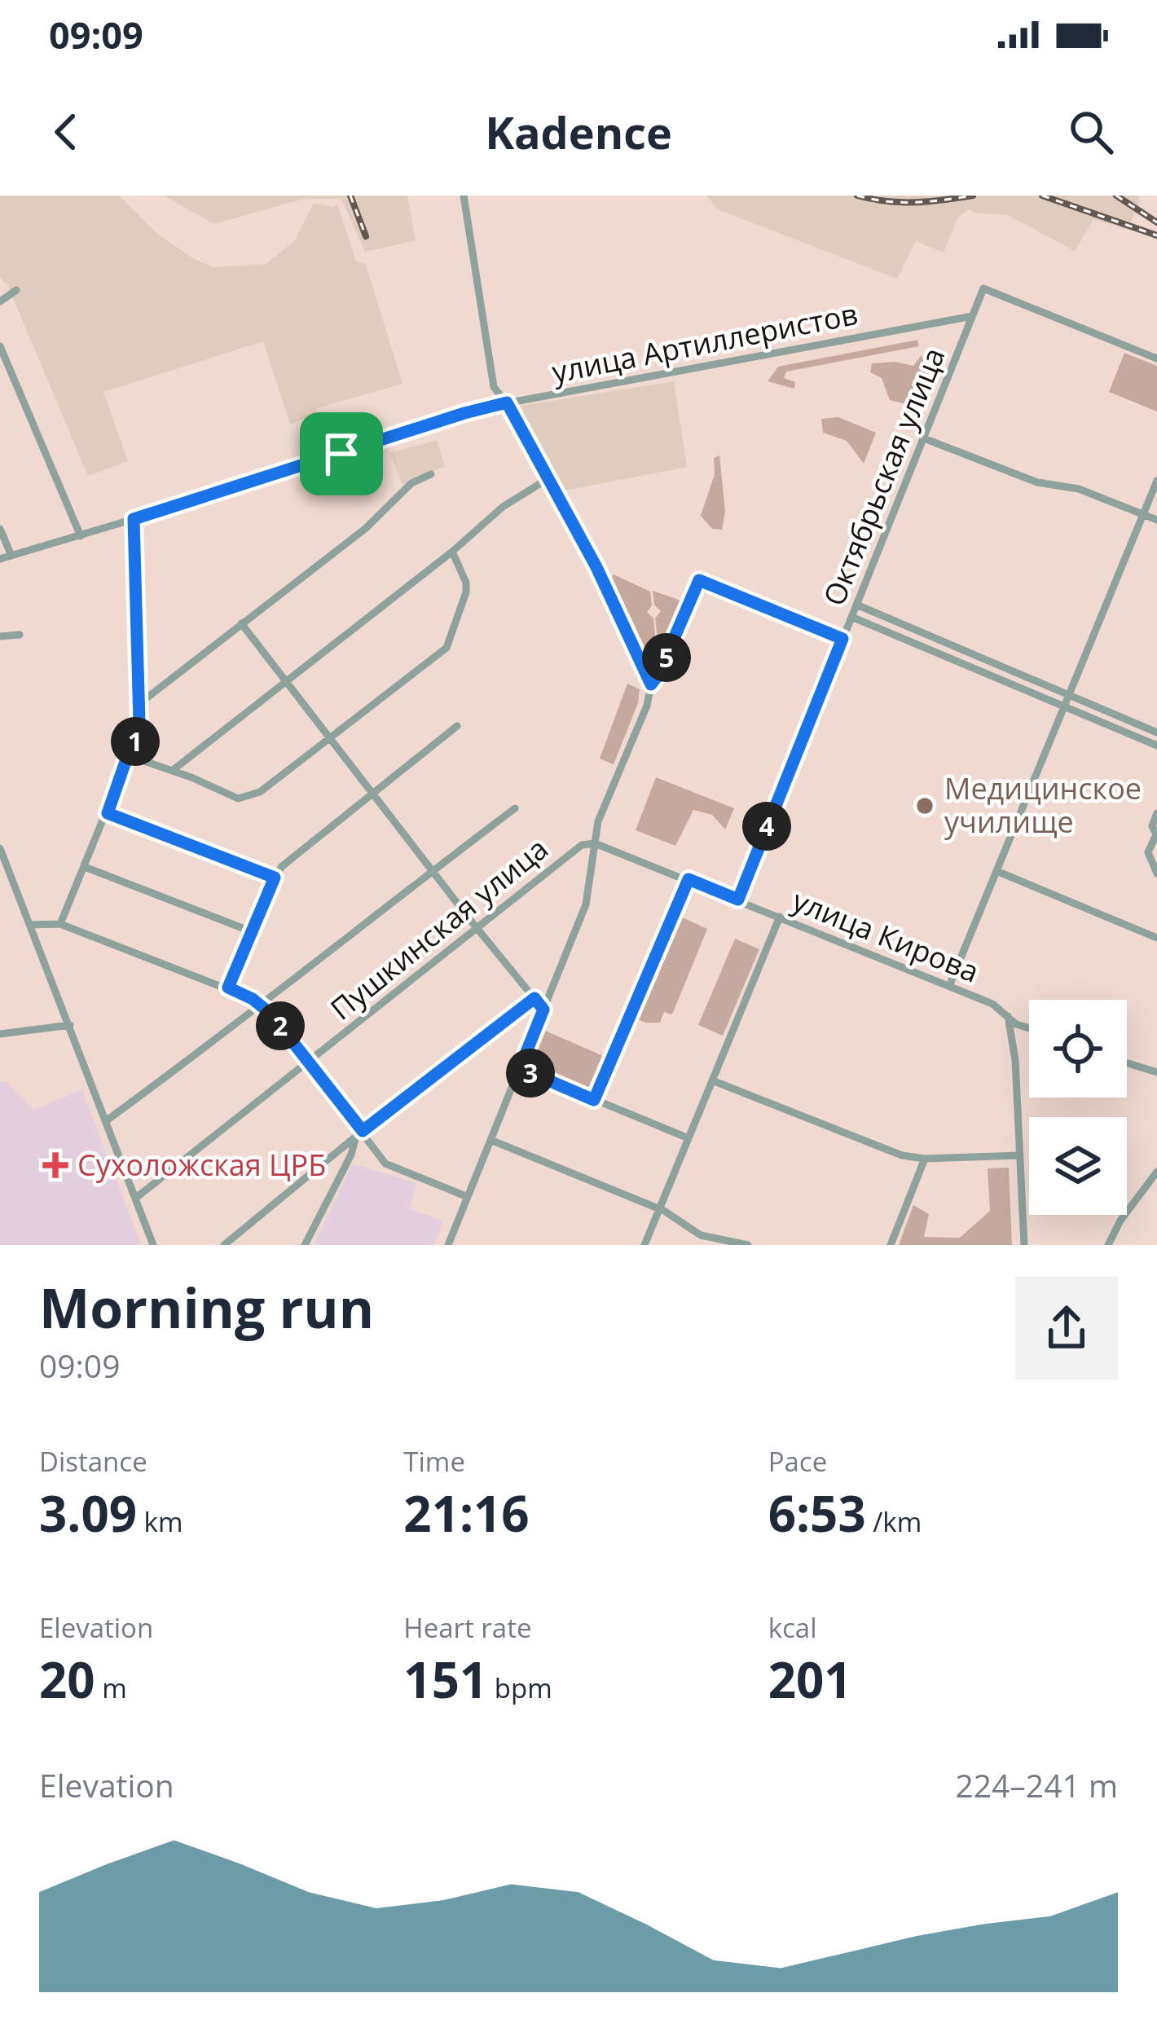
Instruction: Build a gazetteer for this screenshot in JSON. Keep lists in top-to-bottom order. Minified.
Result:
{"streets":{"street":["улица Артиллеристов","Октябрьская улица","Пушкинская улица","улица Кирова"]},"crossings":[["улица Артиллеристов","Октябрьская улица"],["Октябрьская улица","Пушкинская улица"],["Октябрьская улица","улица Кирова"],["Пушкинская улица","улица Кирова"]],"places":{"other":["Медицинское училище"],"health":["Сухоложская ЦРБ"]},"page":{"status":"09:09","header":"Kadence","pins":["5","1","4","2","3"],"heading":["Morning run","09:09"],"stats":[["Distance","3.09 km"],["Time","21:16"],["Pace","6:53 /km"],["Elevation","20 m"],["Heart rate","151 bpm"],["kcal","201"]],"chart":["Elevation","224–241 m"]}}
